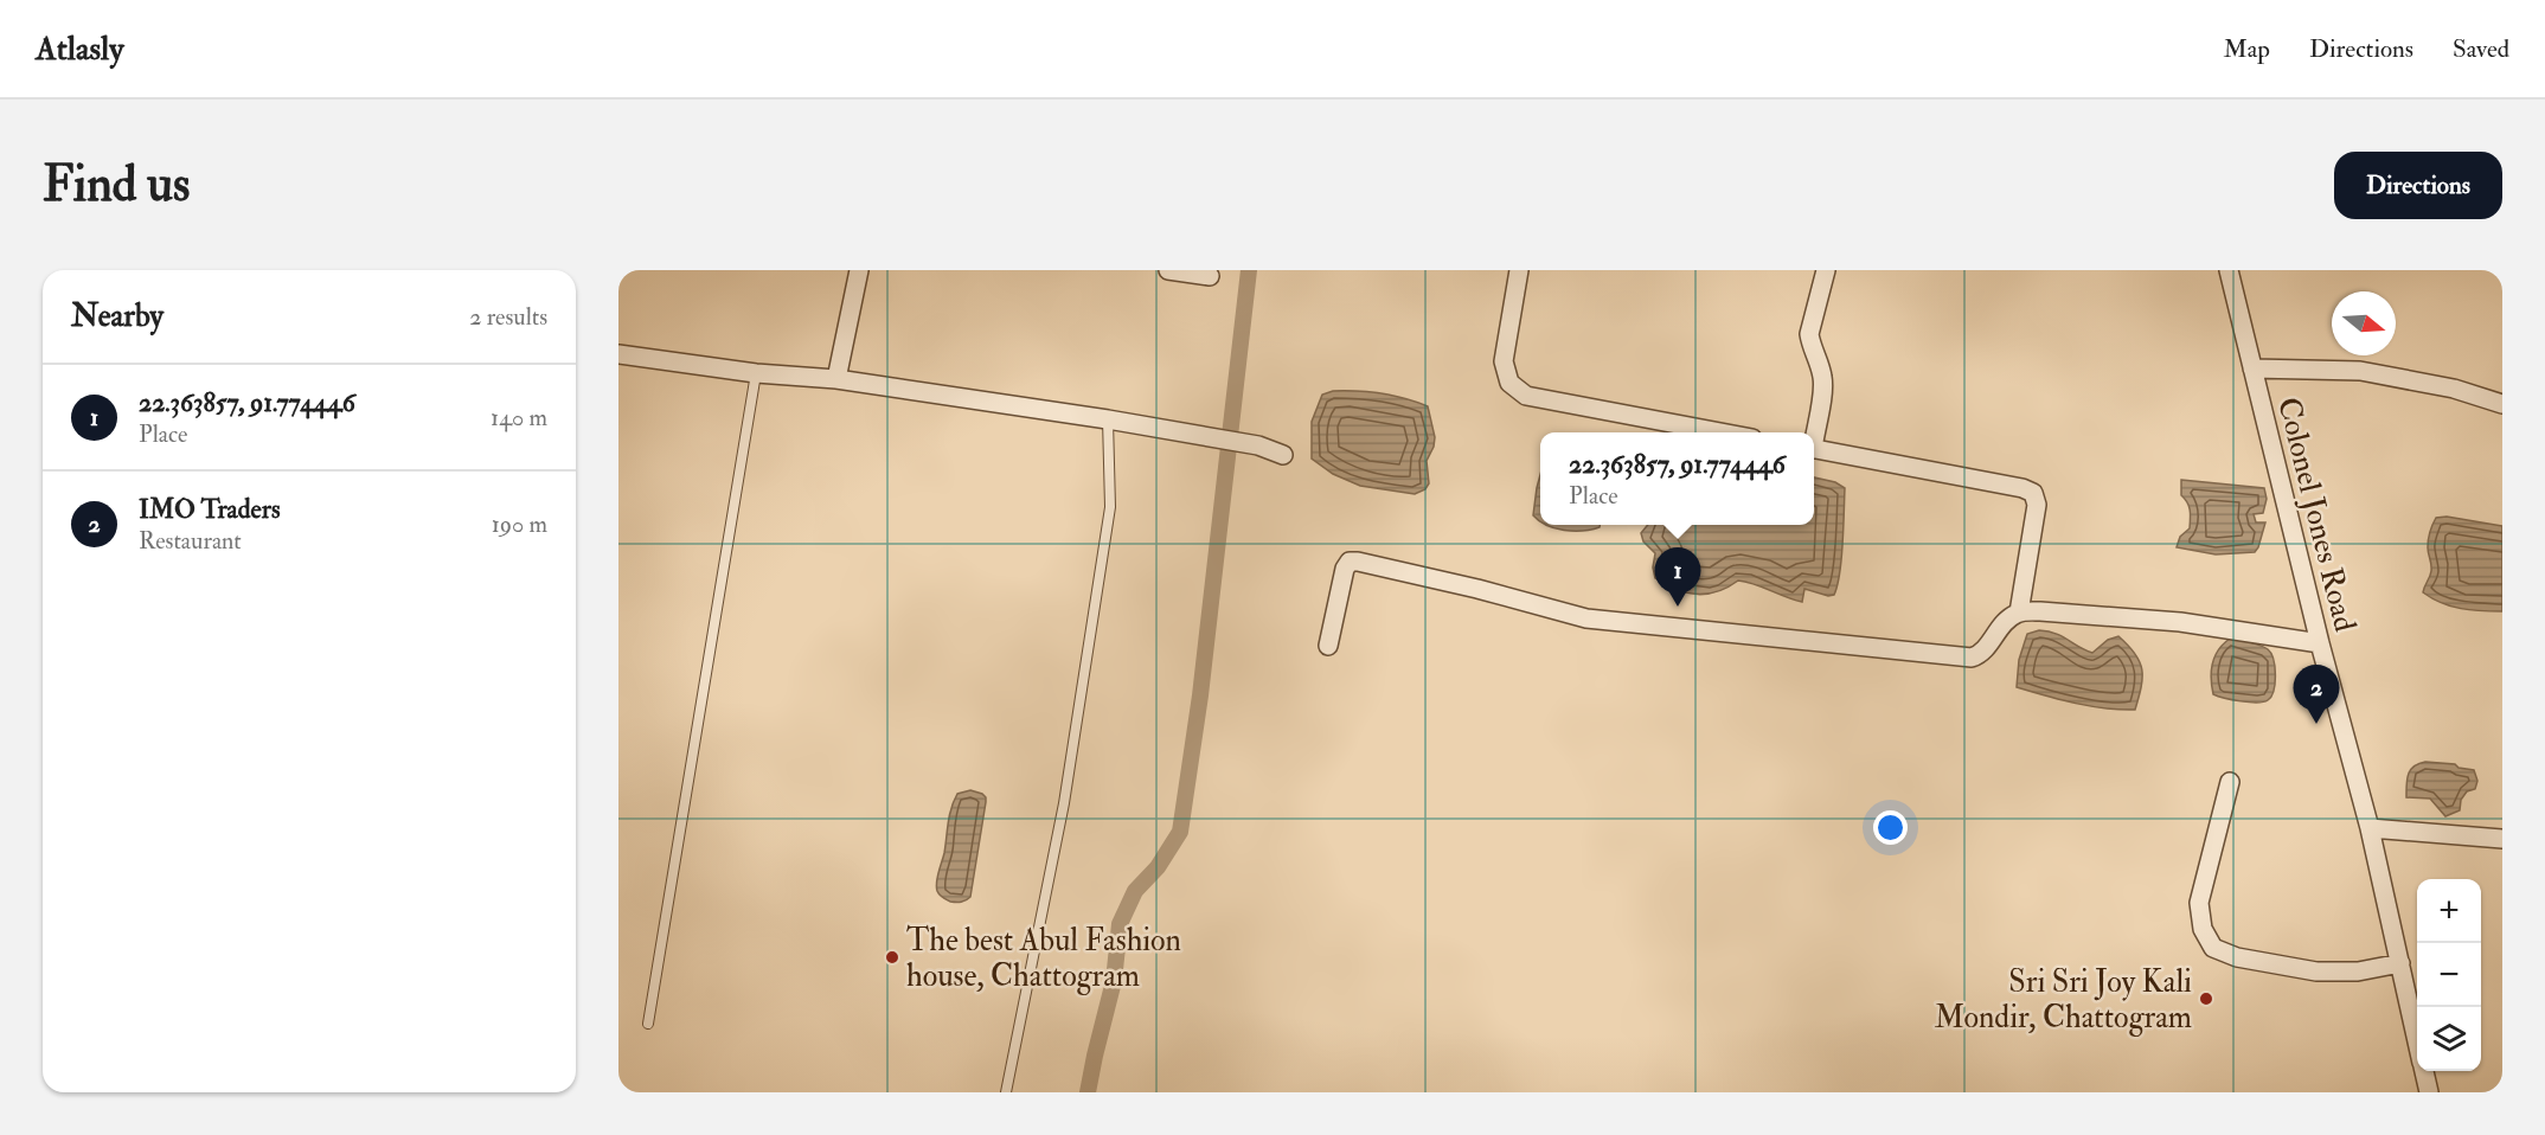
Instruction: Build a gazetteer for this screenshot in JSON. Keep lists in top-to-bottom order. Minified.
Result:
{"streets":{"street":["Colonel Jones Road"]},"places":["The best Abul Fashion house, Chattogram","Sri Sri Joy Kali Mondir, Chattogram"],"north":"right","page":{"header":"Atlasly","nav":["Map","Directions","Saved"],"buttons":"Directions","title":"Find us","heading":["Nearby","2 results"],"list":[{"mark":"1","name":"22.363857, 91.774446","note":"Place","value":"140 m"},{"mark":"2","name":"IMO Traders","note":"Restaurant","value":"190 m"}],"popup":["22.363857, 91.774446","Place"],"pins":["1","2"],"map_buttons":["+","−"]}}
